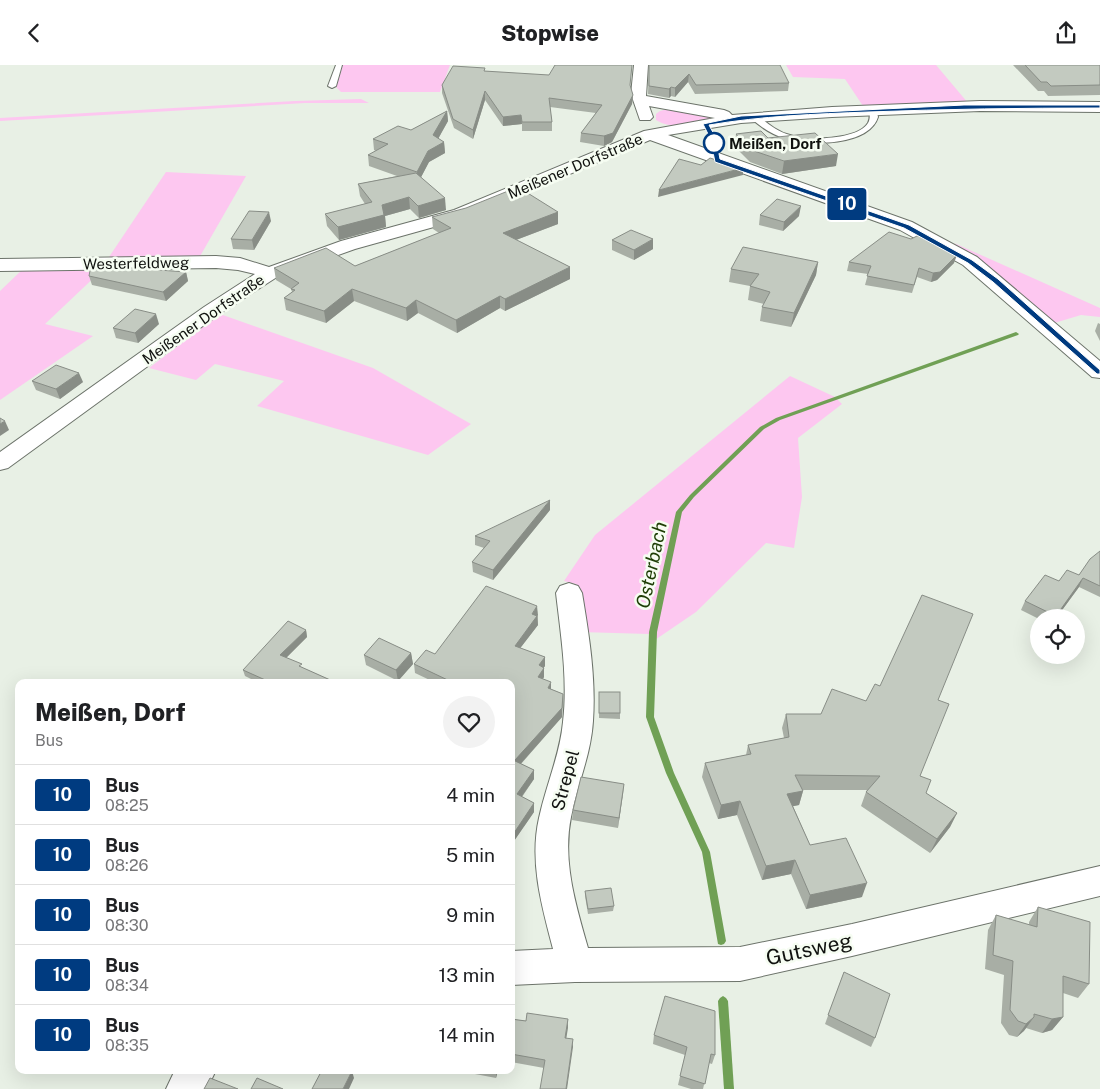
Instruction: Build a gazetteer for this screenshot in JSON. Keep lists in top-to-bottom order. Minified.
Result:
{"streets":{"street":["Meißener Dorfstraße","Westerfeldweg","Strepel","Gutsweg"]},"crossings":[["Meißener Dorfstraße","Westerfeldweg"],["Strepel","Gutsweg"]],"water":["Osterbach"],"places":["Meißen, Dorf"],"lines":["bus line 10"],"page":{"header":"Stopwise","on_map":"10","heading":["Meißen, Dorf","Bus"],"list":[{"mark":"10","name":"Bus","note":"08:25","value":"4 min"},{"mark":"10","name":"Bus","note":"08:26","value":"5 min"},{"mark":"10","name":"Bus","note":"08:30","value":"9 min"},{"mark":"10","name":"Bus","note":"08:34","value":"13 min"},{"mark":"10","name":"Bus","note":"08:35","value":"14 min"}]}}
